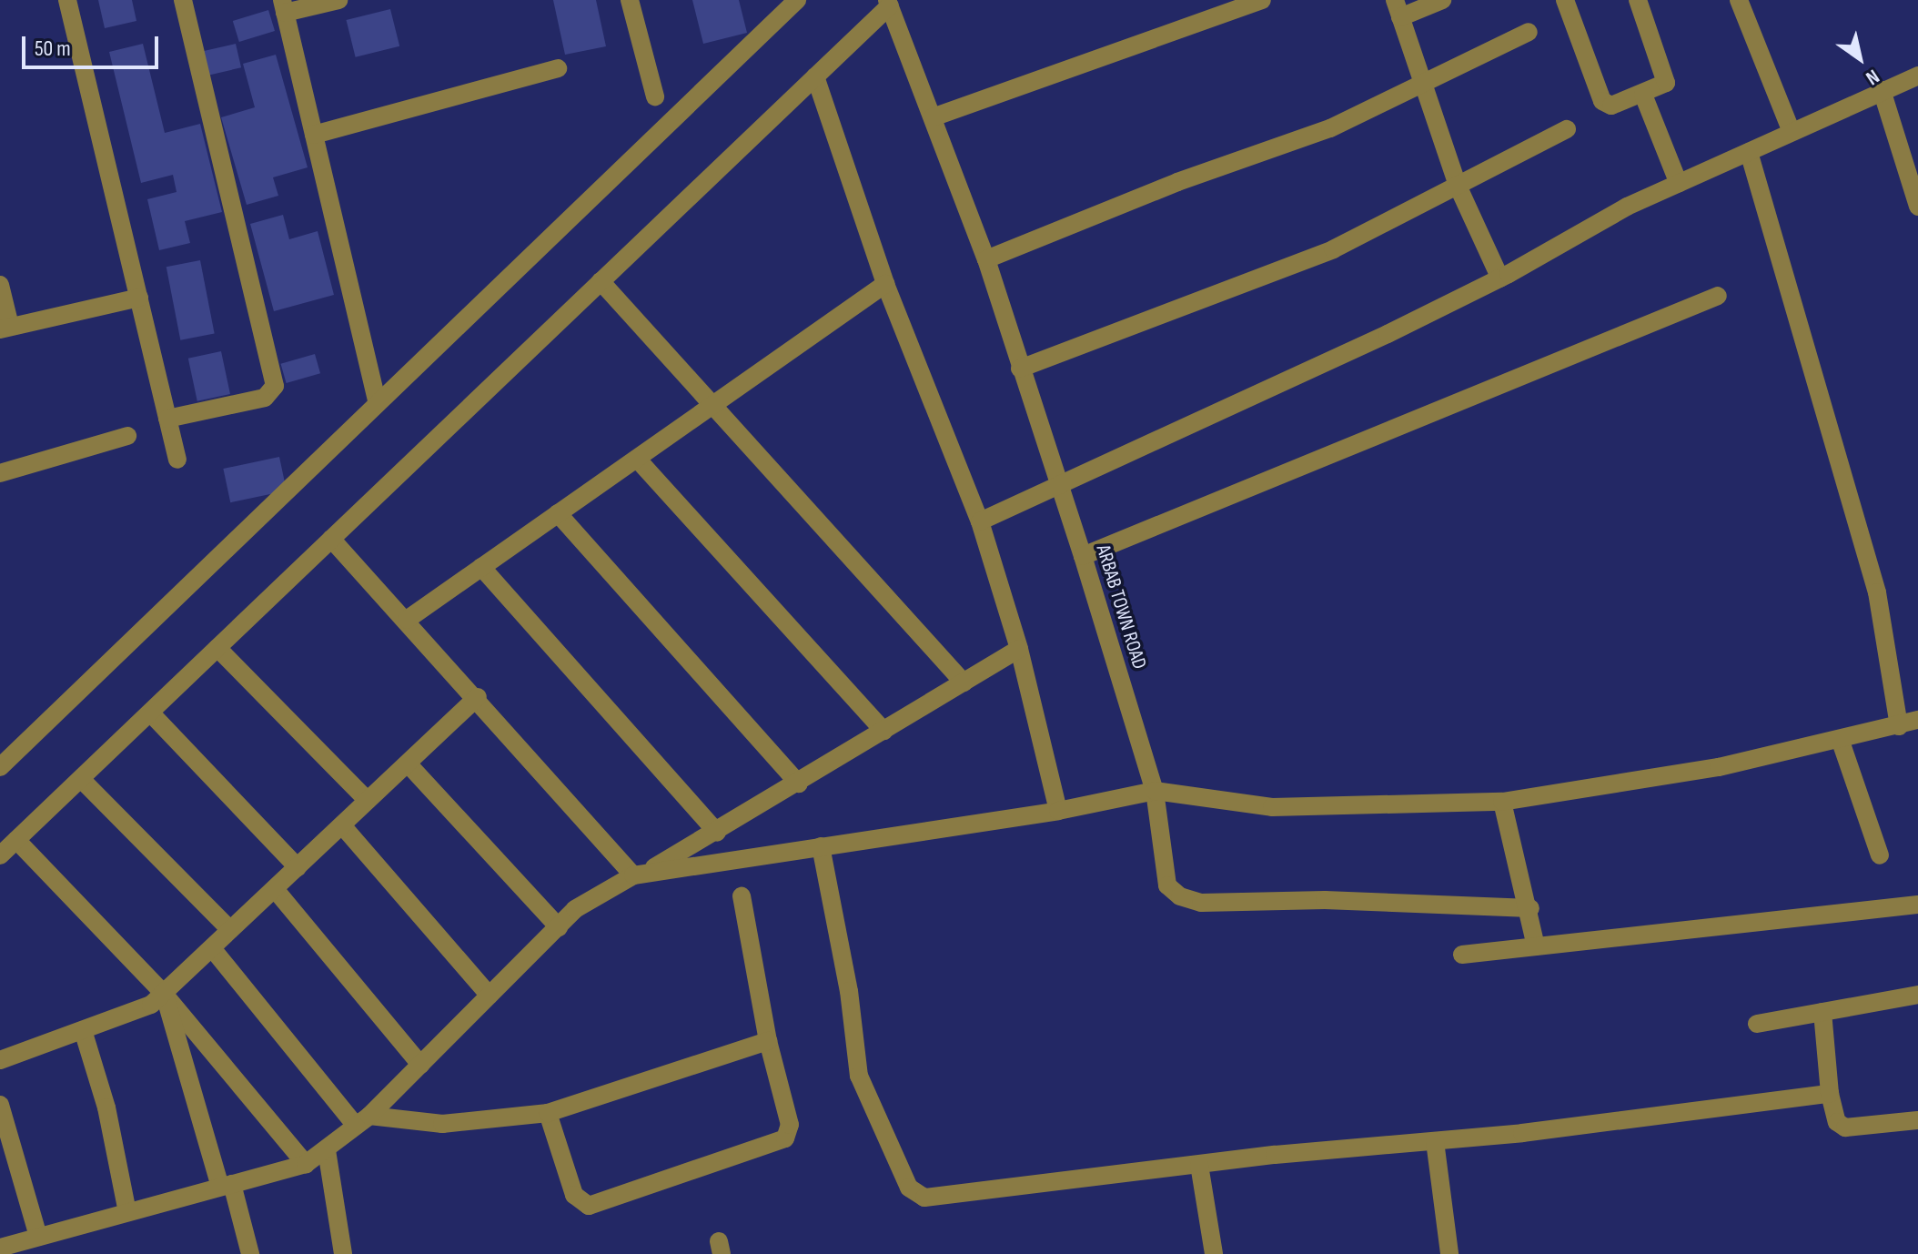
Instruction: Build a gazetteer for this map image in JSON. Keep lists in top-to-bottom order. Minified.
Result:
{"streets":{"street":["ARBAB TOWN ROAD"]},"scale_bar":"50 m","north":"bottom right"}
